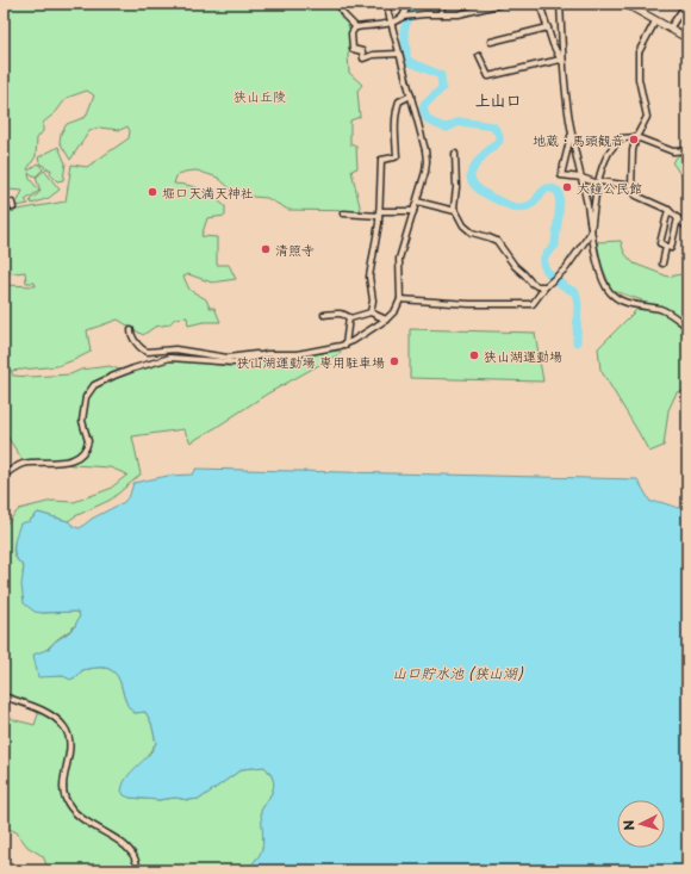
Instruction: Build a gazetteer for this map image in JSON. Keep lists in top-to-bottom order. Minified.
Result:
{"districts":["上山口"],"water":["山口貯水池 (狭山湖)"],"parks":["狭山丘陵"],"places":["地蔵・馬頭観音","大鐘公民館","堀口天満天神社","清照寺","狭山湖運動場","狭山湖運動場 専用駐車場"],"north":"left"}
